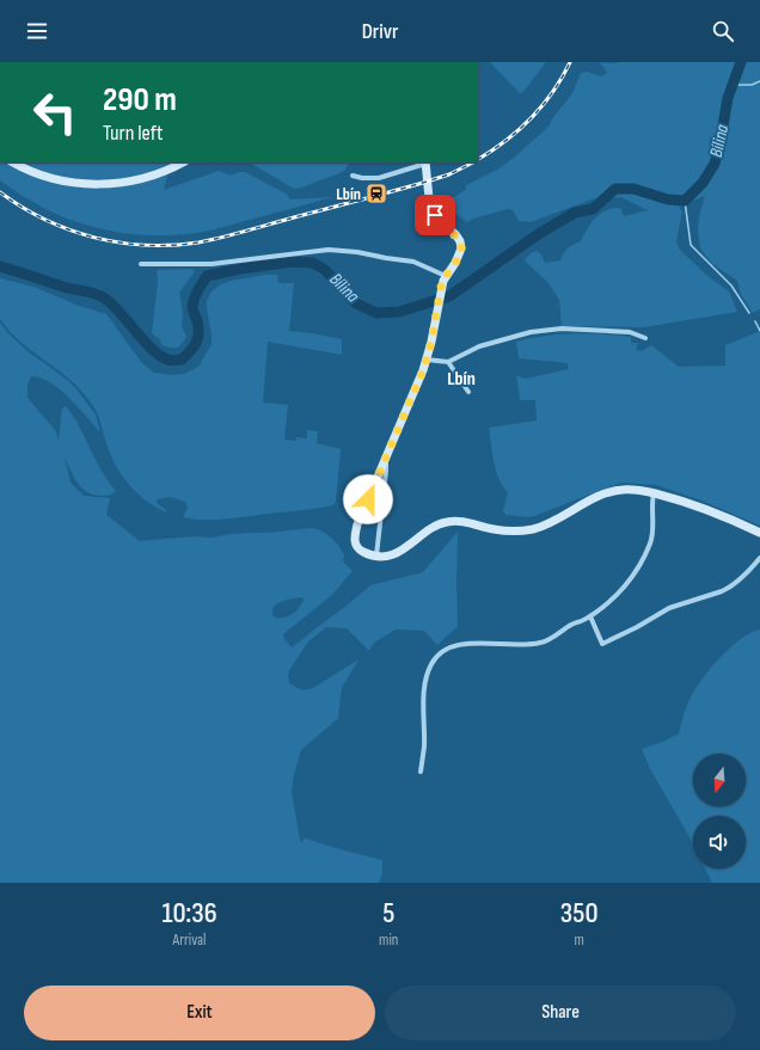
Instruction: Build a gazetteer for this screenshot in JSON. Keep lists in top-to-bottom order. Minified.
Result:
{"districts":["Lbín"],"water":["Bílina"],"places":{"station":["Lbín"]},"north":"bottom","page":{"header":"Drivr","turn":["290 m","Turn left"],"eta":["10:36","Arrival","5","min","350","m"],"buttons":["Exit","Share"]}}
